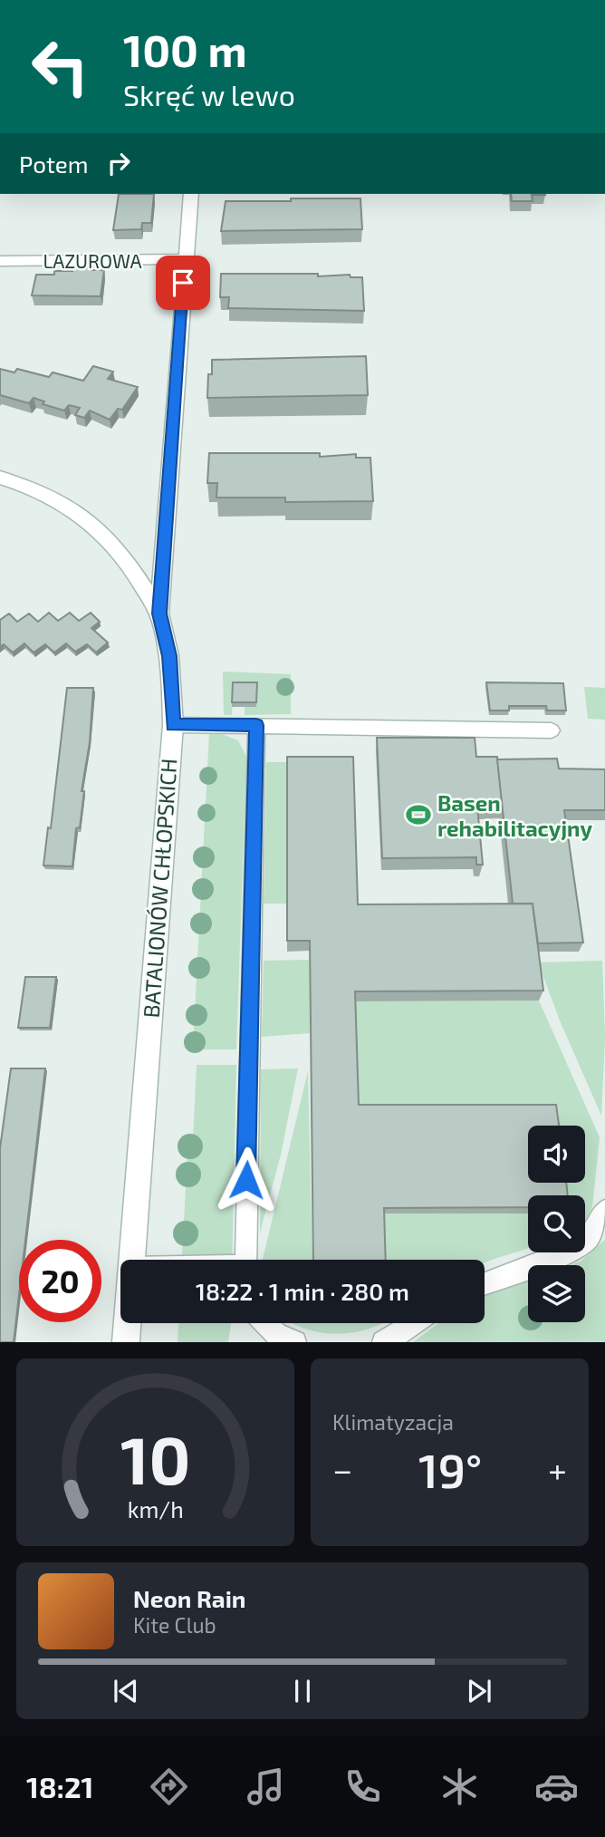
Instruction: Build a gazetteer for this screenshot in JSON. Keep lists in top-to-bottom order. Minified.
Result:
{"streets":{"street":["LAZUROWA","BATALIONÓW CHŁOPSKICH"]},"places":{"sports":["Basen rehabilitacyjny"]},"page":{"turn":["100 m","Skręć w lewo"],"then":"Potem","limit":"20","trip":"18:22 · 1 min · 280 m","tile":"Klimatyzacja","heat":["−","19°","+"],"song":["Neon Rain","Kite Club"],"tabs":"18:21","gauge":["10","km/h"]}}
